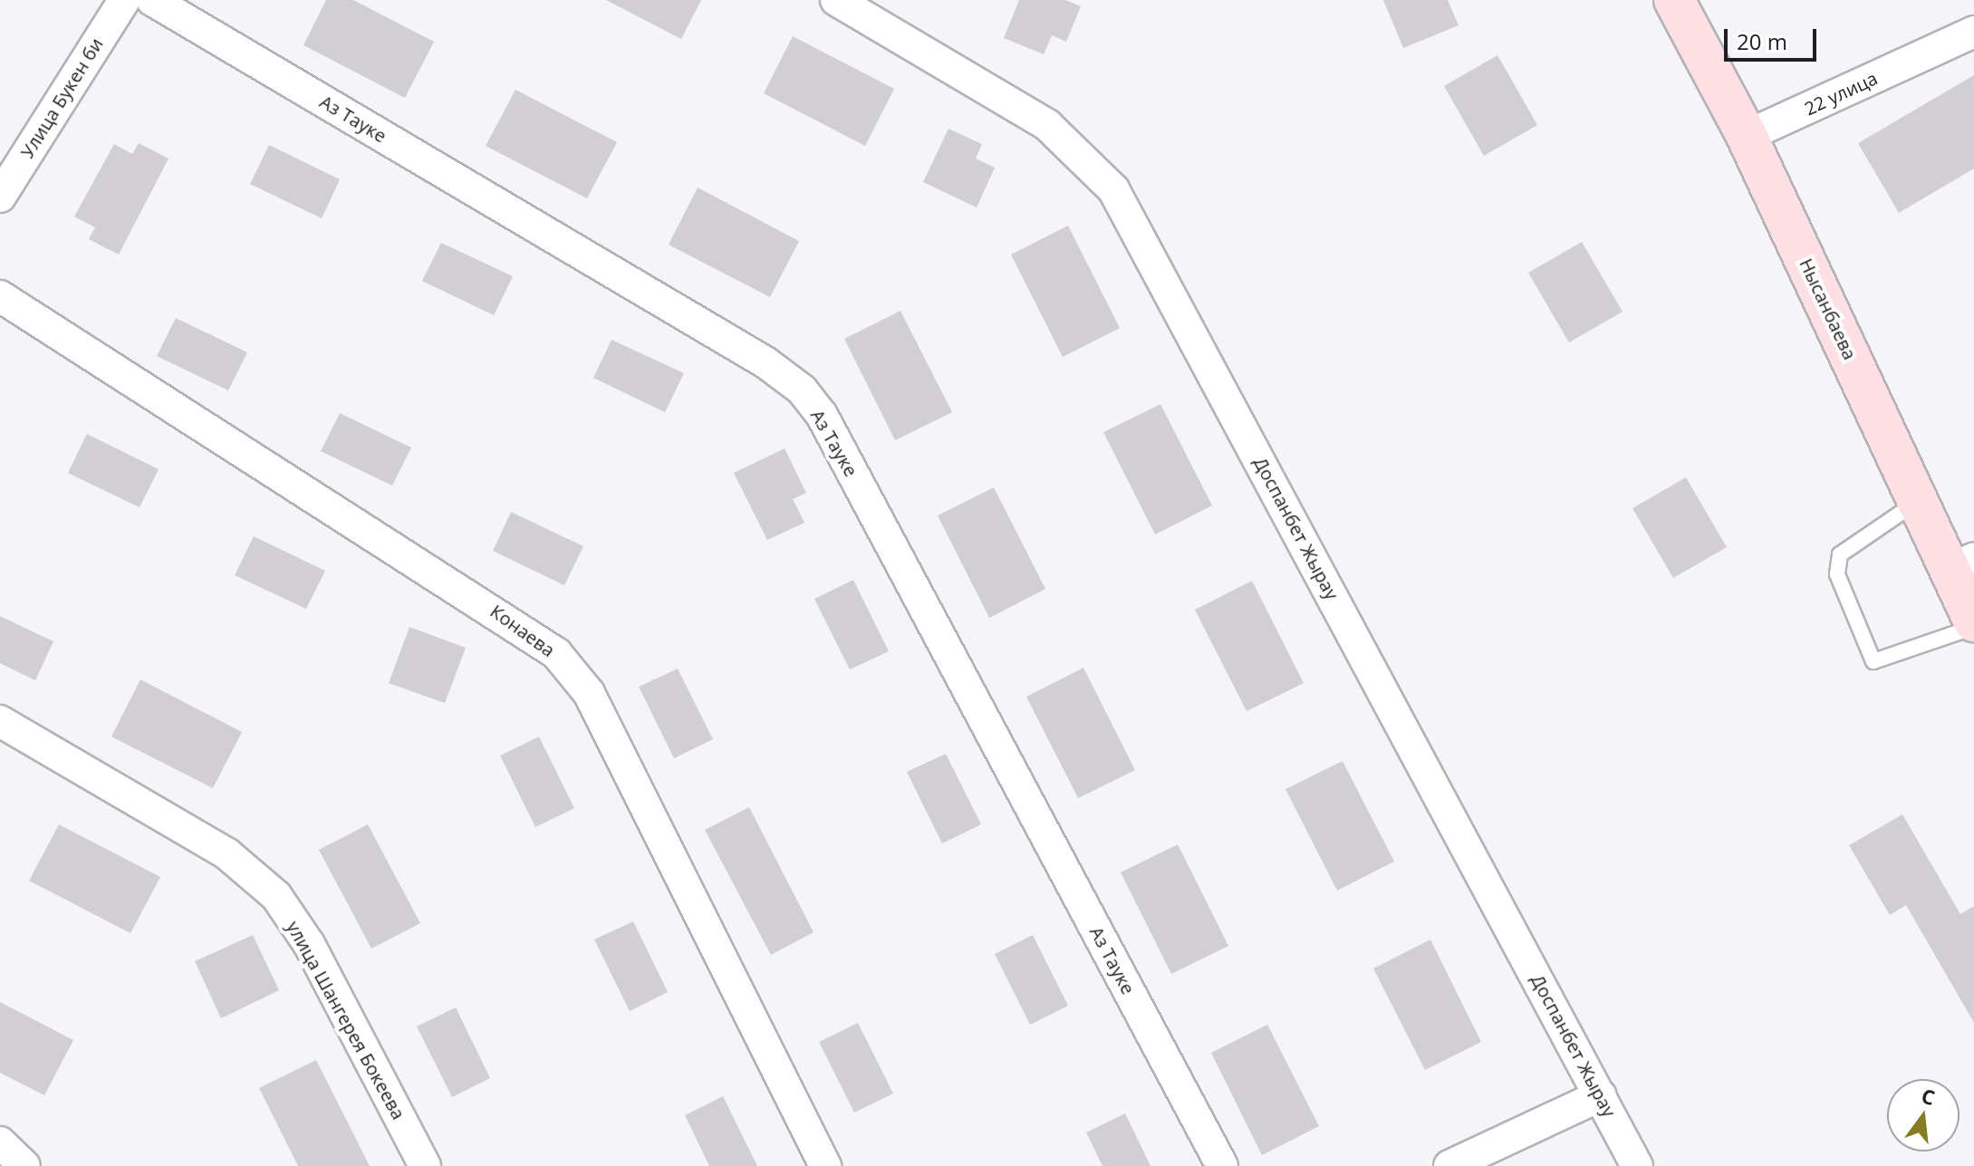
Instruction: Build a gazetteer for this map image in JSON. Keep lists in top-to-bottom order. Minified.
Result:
{"streets":{"street":["22 улица","Улица Букен би","Аз Тауке","Нысанбаева","Доспанбет Жырау","Конаева","улица Шангерея Бокеева"]},"crossings":[["22 улица","Нысанбаева"]],"scale_bar":"20 m","north":"top"}
